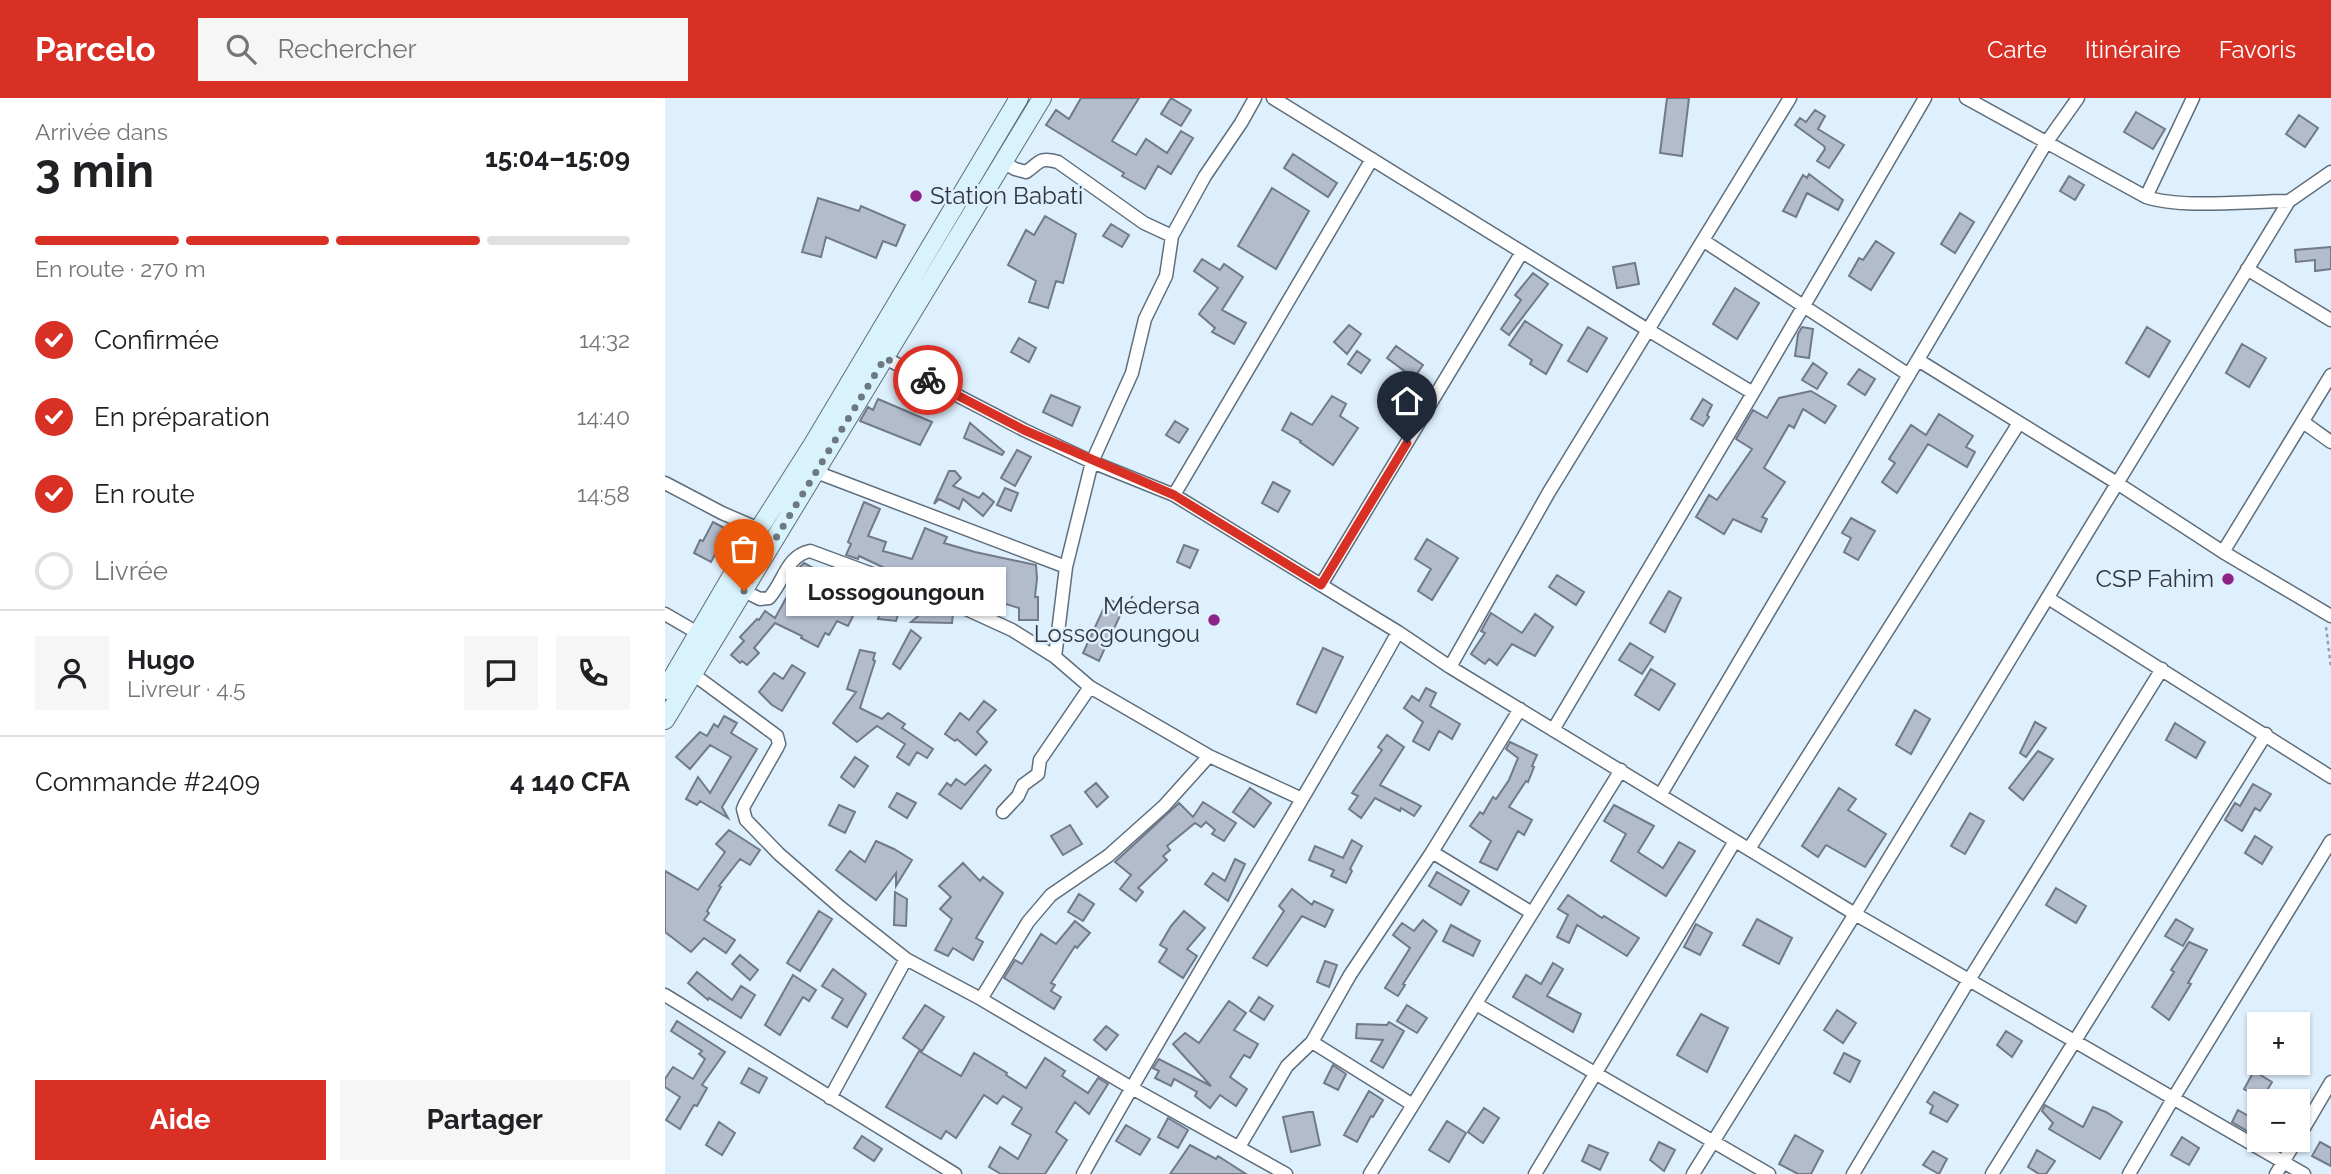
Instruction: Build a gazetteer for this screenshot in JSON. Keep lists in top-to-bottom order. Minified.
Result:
{"places":["Station Babati","CSP Fahim","Lossogoungoun","Médersa Lossogoungou"],"page":{"header":"Parcelo","search":"Rechercher","nav":["Carte","Itinéraire","Favoris"],"heading":["3 min","Arrivée dans","15:04–15:09"],"panel":["Hugo","Livreur · 4.5","Commande #2409","4 140 CFA"],"bar":"En route · 270 m","list":[["Confirmée","14:32"],["En préparation","14:40"],["En route","14:58"],"Livrée"],"bubble":"Lossogoungoun","map_buttons":["+","−"],"buttons":["Aide","Partager"]}}
